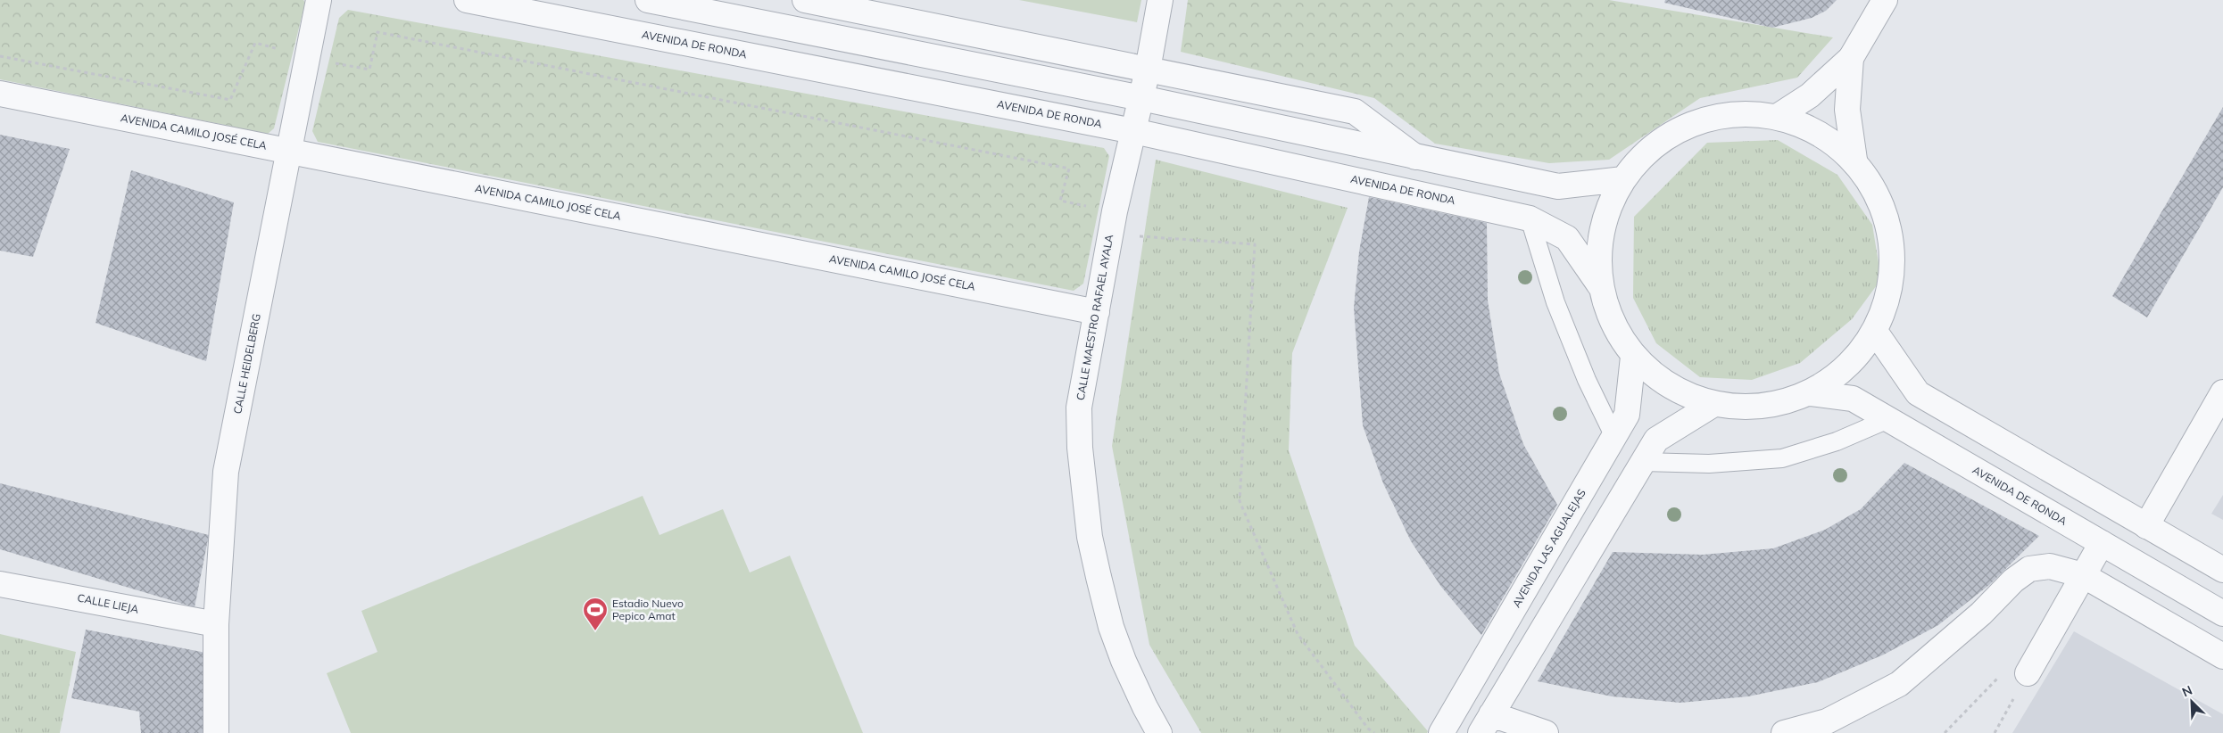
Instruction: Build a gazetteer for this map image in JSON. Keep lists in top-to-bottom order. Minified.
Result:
{"streets":{"street":["AVENIDA DE RONDA","AVENIDA CAMILO JOSÉ CELA","CALLE MAESTRO RAFAEL AYALA","CALLE HEIDELBERG","AVENIDA LAS AGUALEJAS","CALLE LIEJA"]},"crossings":[["AVENIDA DE RONDA","CALLE MAESTRO RAFAEL AYALA"],["AVENIDA CAMILO JOSÉ CELA","CALLE MAESTRO RAFAEL AYALA"],["AVENIDA CAMILO JOSÉ CELA","CALLE HEIDELBERG"],["CALLE HEIDELBERG","CALLE LIEJA"]],"places":{"sports":["Estadio Nuevo Pepico Amat"]},"north":"top left"}
